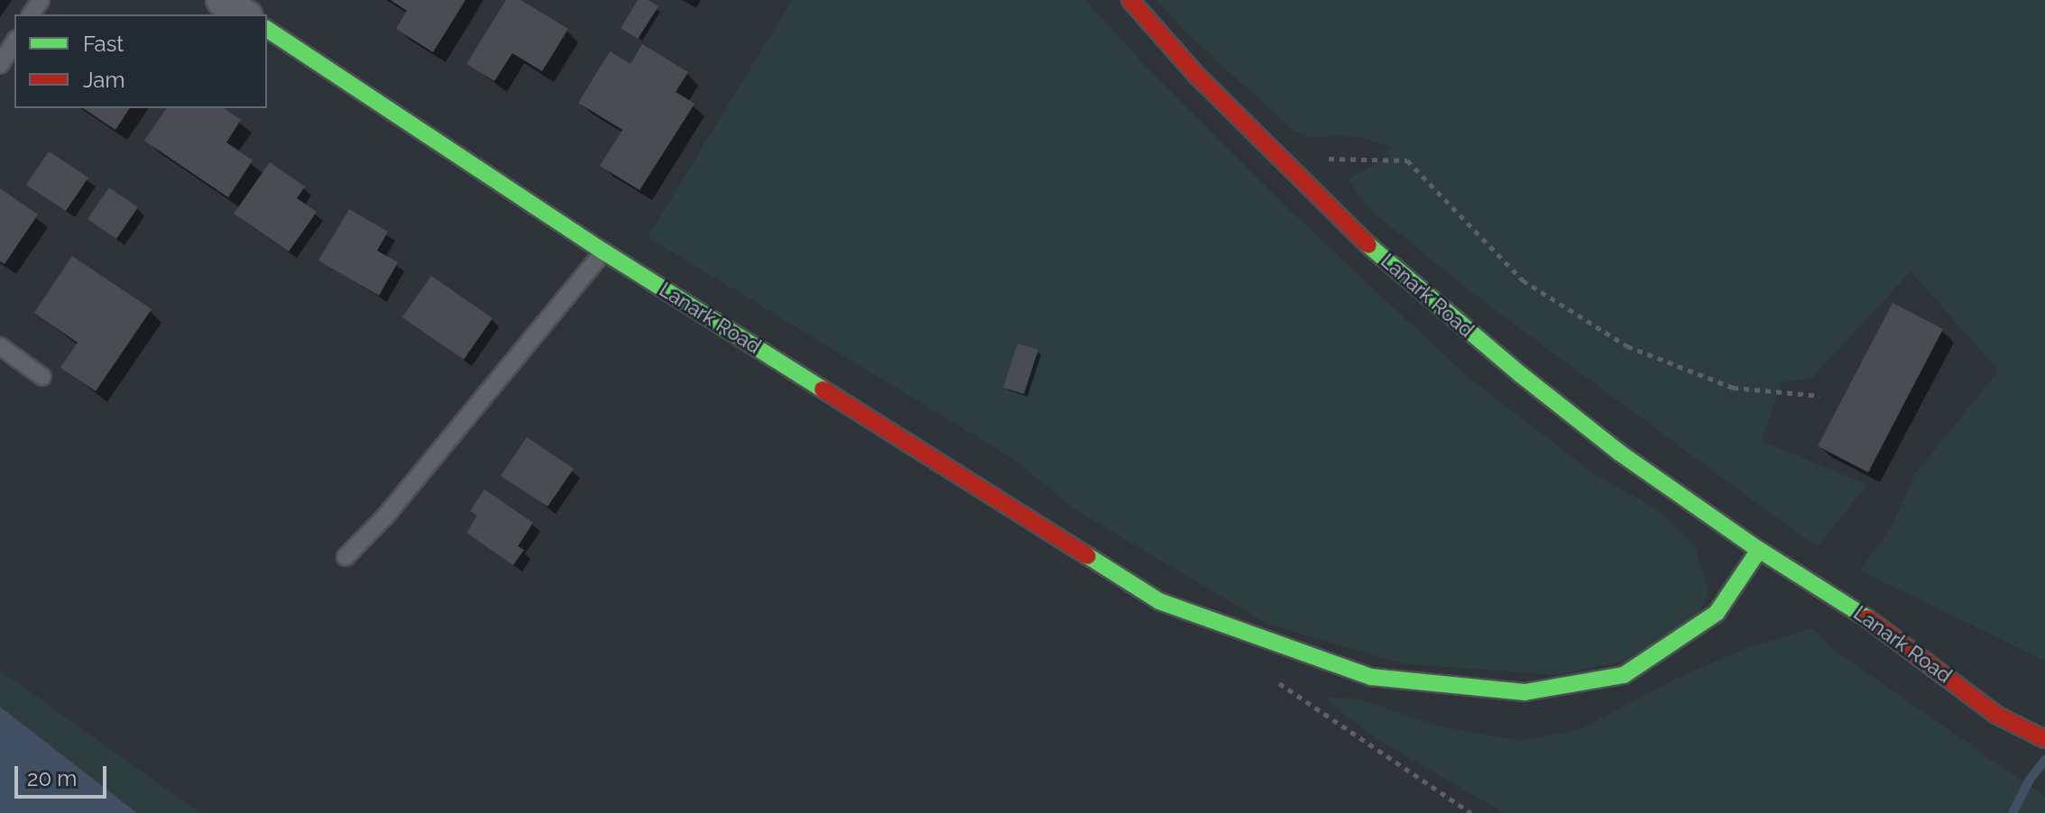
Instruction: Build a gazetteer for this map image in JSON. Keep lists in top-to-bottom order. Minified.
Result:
{"streets":{"street":["Lanark Road"]},"legend":["Fast","Jam"],"scale_bar":"20 m"}
